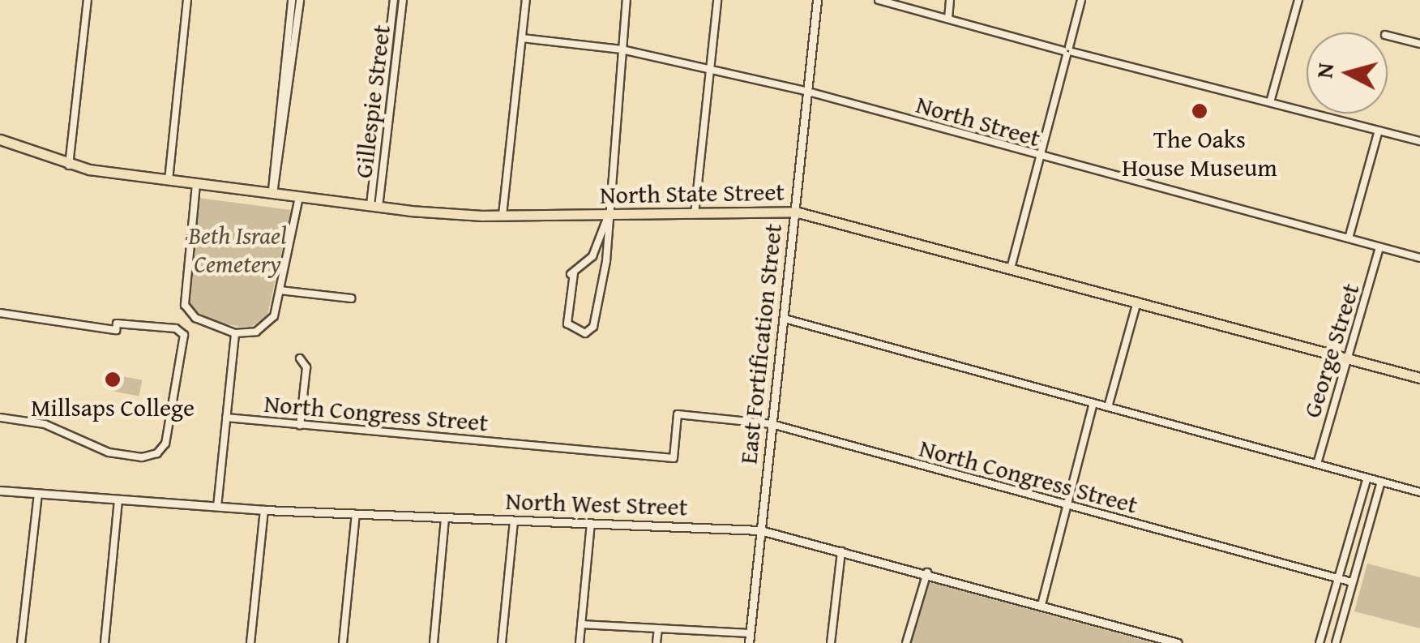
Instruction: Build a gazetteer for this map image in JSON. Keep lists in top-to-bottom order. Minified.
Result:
{"streets":{"main road":["North State Street"],"street":["Gillespie Street","North Street","East Fortification Street","George Street","North Congress Street","North West Street"]},"crossings":[["Gillespie Street","North State Street"],["North Street","East Fortification Street"],["North Street","George Street"],["North State Street","East Fortification Street"],["North State Street","George Street"],["East Fortification Street","North Congress Street"],["East Fortification Street","North West Street"]],"parks":["Beth Israel Cemetery"],"places":["The Oaks House Museum","Millsaps College"],"north":"left"}
